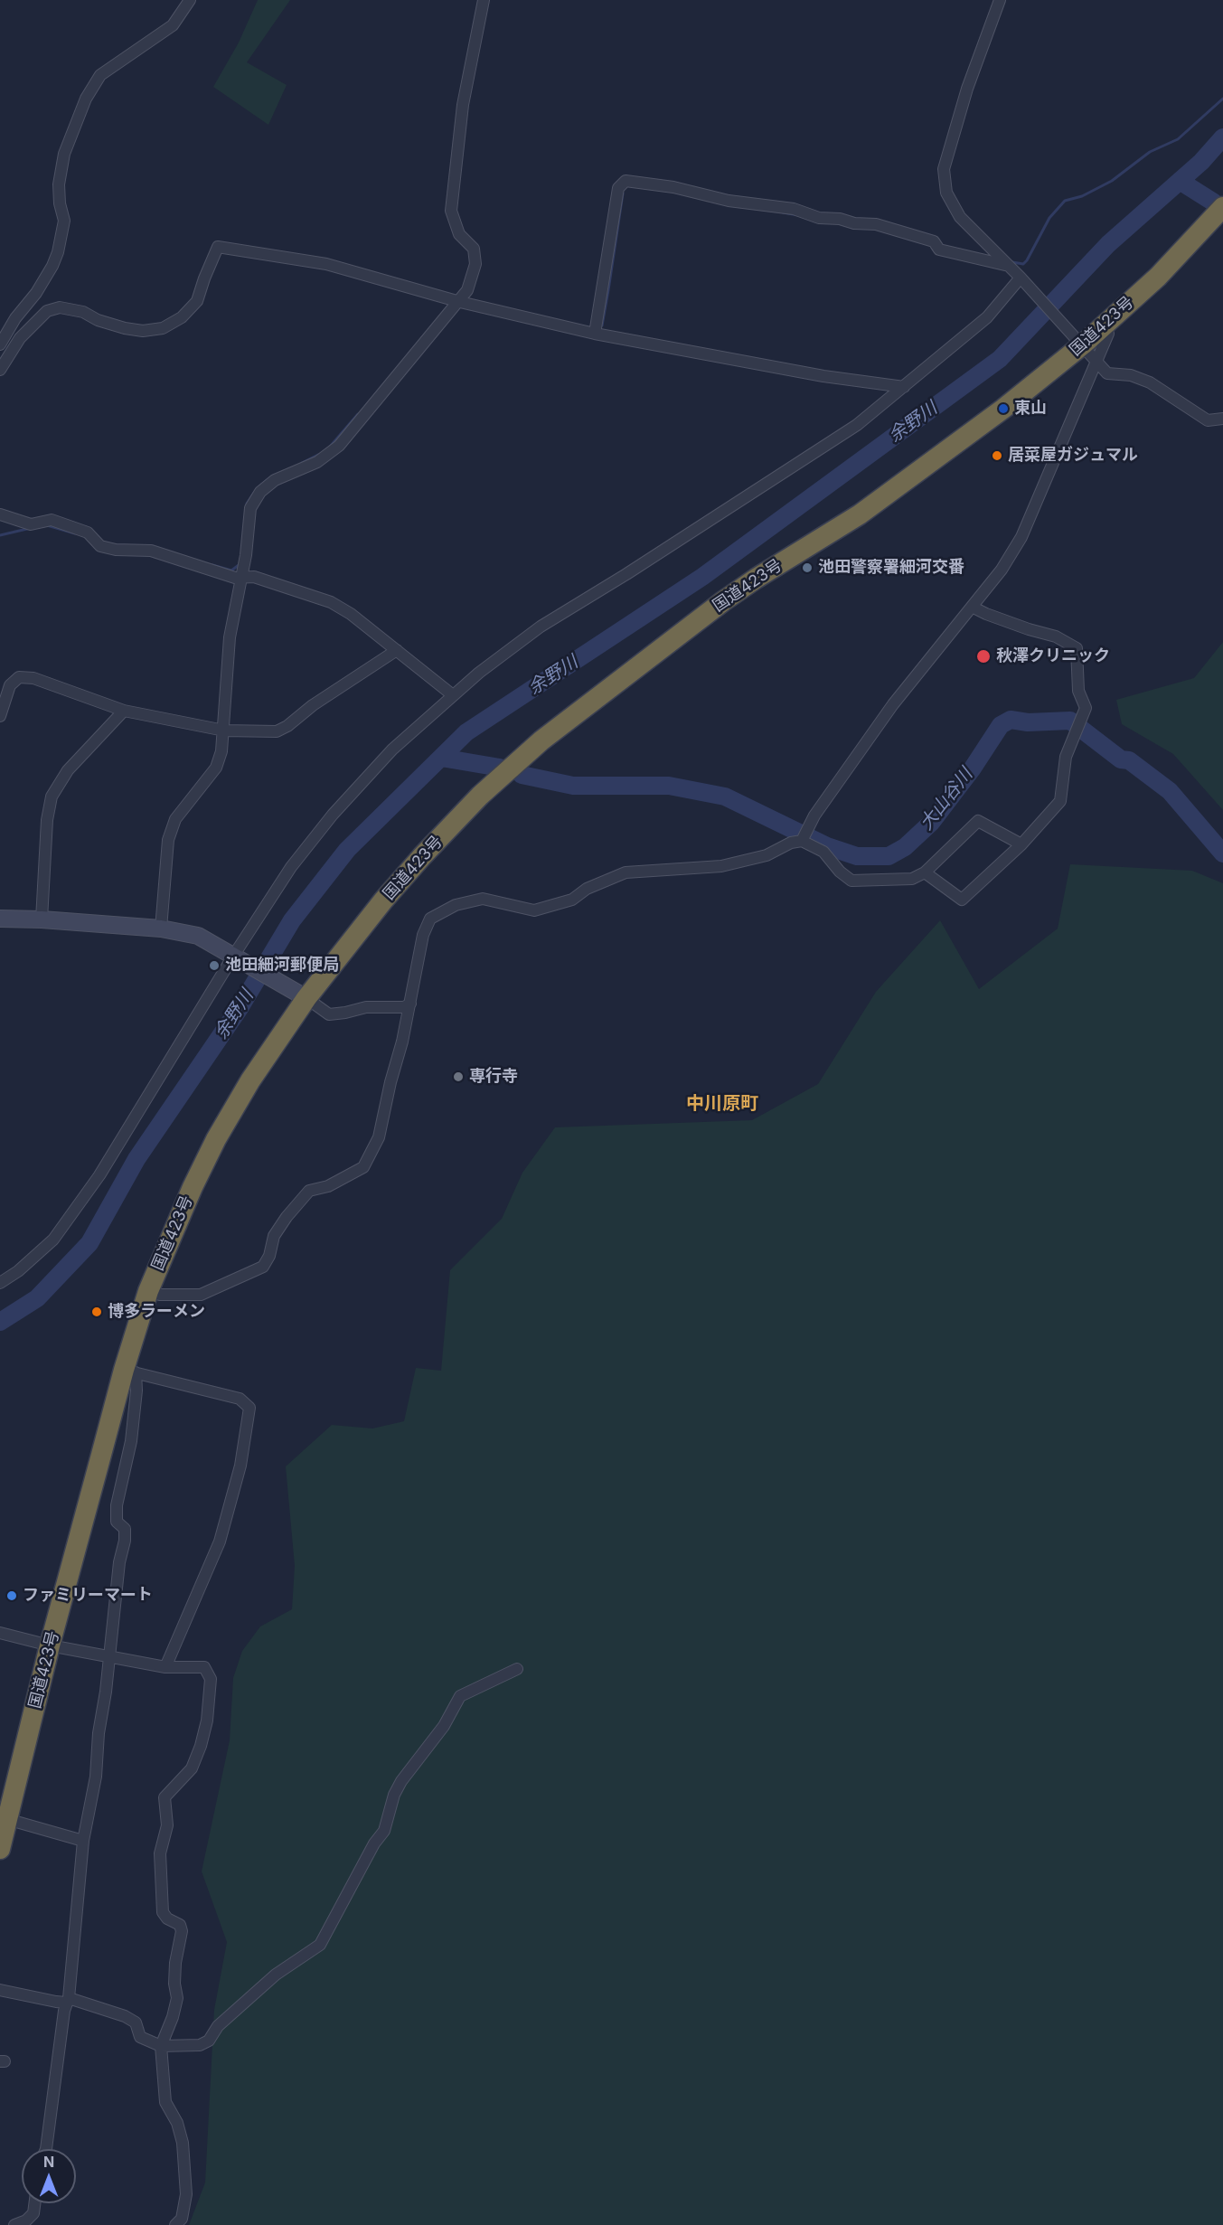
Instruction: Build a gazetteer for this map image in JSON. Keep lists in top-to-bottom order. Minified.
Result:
{"streets":{"highway":["国道423号"]},"districts":["中川原町"],"water":["余野川","大山谷川"],"places":["東山","居菜屋ガジュマル","池田警察署細河交番","秋澤クリニック","池田細河郵便局","専行寺","博多ラーメン","ファミリーマート"],"north":"top"}
